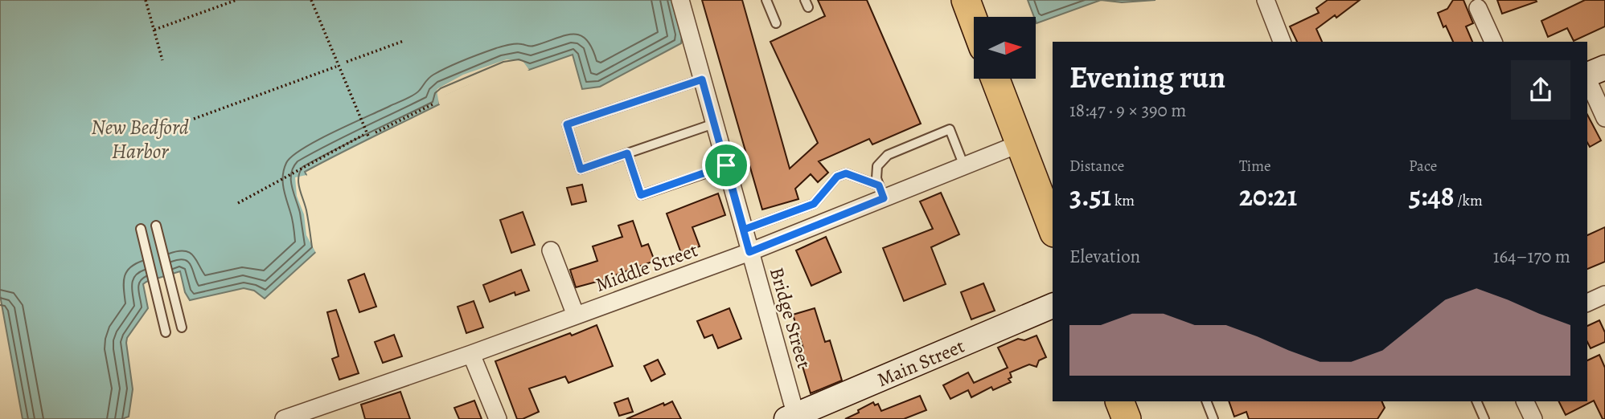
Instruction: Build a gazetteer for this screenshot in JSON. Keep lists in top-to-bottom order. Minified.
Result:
{"streets":{"main road":["Main Street"],"street":["Middle Street","Bridge Street"]},"crossings":[["Middle Street","Bridge Street"],["Bridge Street","Main Street"]],"water":["New Bedford Harbor"],"north":"right","page":{"heading":["Evening run","18:47 · 9 × 390 m"],"stats":[["Distance","3.51 km"],["Time","20:21"],["Pace","5:48 /km"]],"chart":["Elevation","164–170 m"]}}
